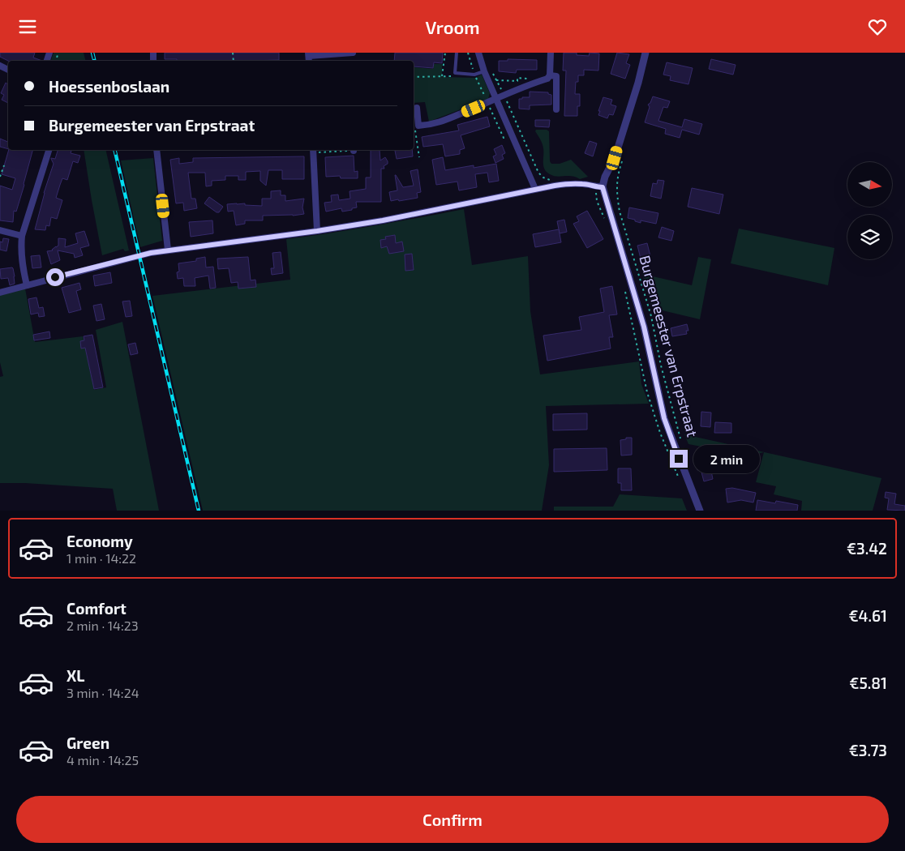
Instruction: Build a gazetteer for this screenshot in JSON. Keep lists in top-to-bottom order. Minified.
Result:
{"streets":{"street":["Burgemeester van Erpstraat"]},"north":"right","page":{"header":"Vroom","banner":["Hoessenboslaan","Burgemeester van Erpstraat"],"bubble":"2 min","list":[{"name":"Economy","note":"1 min · 14:22","value":"€3.42"},{"name":"Comfort","note":"2 min · 14:23","value":"€4.61"},{"name":"XL","note":"3 min · 14:24","value":"€5.81"},{"name":"Green","note":"4 min · 14:25","value":"€3.73"}],"buttons":"Confirm"}}
